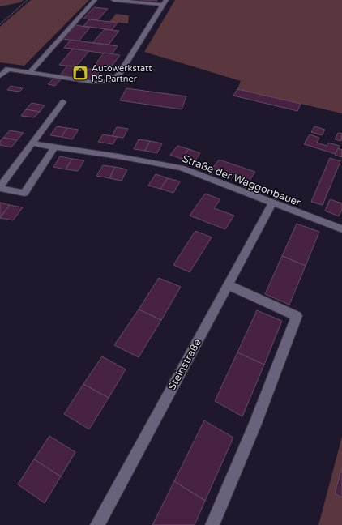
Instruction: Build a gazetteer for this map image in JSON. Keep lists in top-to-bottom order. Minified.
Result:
{"streets":{"street":["Straße der Waggonbauer","Steinstraße"]},"crossings":[["Straße der Waggonbauer","Steinstraße"]],"places":{"shop":["Autowerkstatt PS Partner"]}}
